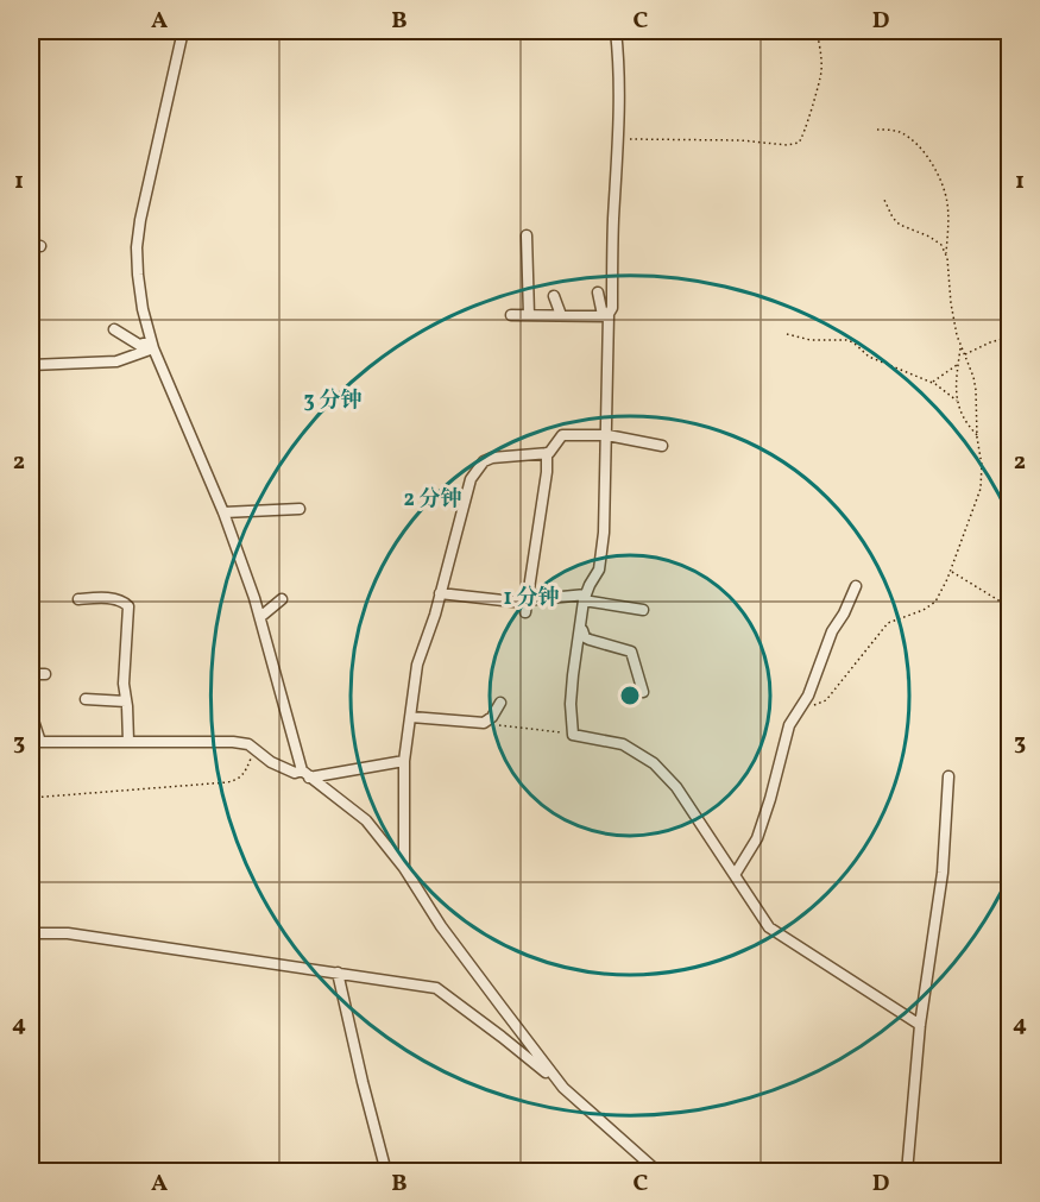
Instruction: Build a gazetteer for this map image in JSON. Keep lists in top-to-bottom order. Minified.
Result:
{"grid":{"columns":["A","B","C","D"],"rows":["1","2","3","4"]},"rings":["3 分钟","2 分钟","1 分钟"]}
